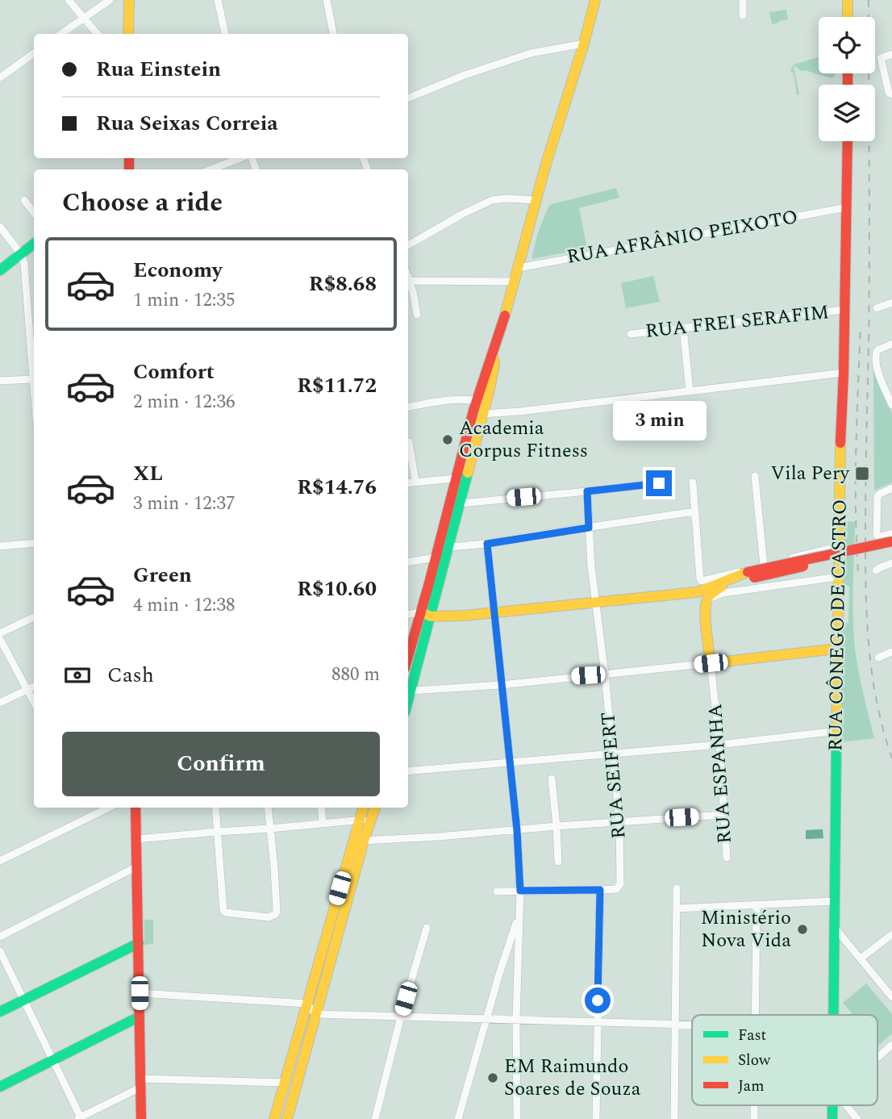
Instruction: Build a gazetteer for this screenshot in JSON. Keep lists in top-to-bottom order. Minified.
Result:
{"streets":{"main road":["RUA CÔNEGO DE CASTRO","RUA ESPANHA"],"street":["RUA AFRÂNIO PEIXOTO","RUA FREI SERAFIM","RUA SEIFERT"]},"crossings":[["RUA AFRÂNIO PEIXOTO","RUA CÔNEGO DE CASTRO"],["RUA FREI SERAFIM","RUA CÔNEGO DE CASTRO"]],"places":{"other":["Academia Corpus Fitness","Ministério Nova Vida","EM Raimundo Soares de Souza"],"transit":["Vila Pery"]},"legend":["Fast","Slow","Jam"],"page":{"banner":["Rua Einstein","Rua Seixas Correia"],"heading":"Choose a ride","list":[{"name":"Economy","note":"1 min · 12:35","value":"R$8.68"},{"name":"Comfort","note":"2 min · 12:36","value":"R$11.72"},{"name":"XL","note":"3 min · 12:37","value":"R$14.76"},{"name":"Green","note":"4 min · 12:38","value":"R$10.60"}],"bubble":"3 min","pay":["Cash","880 m"],"buttons":"Confirm"}}
